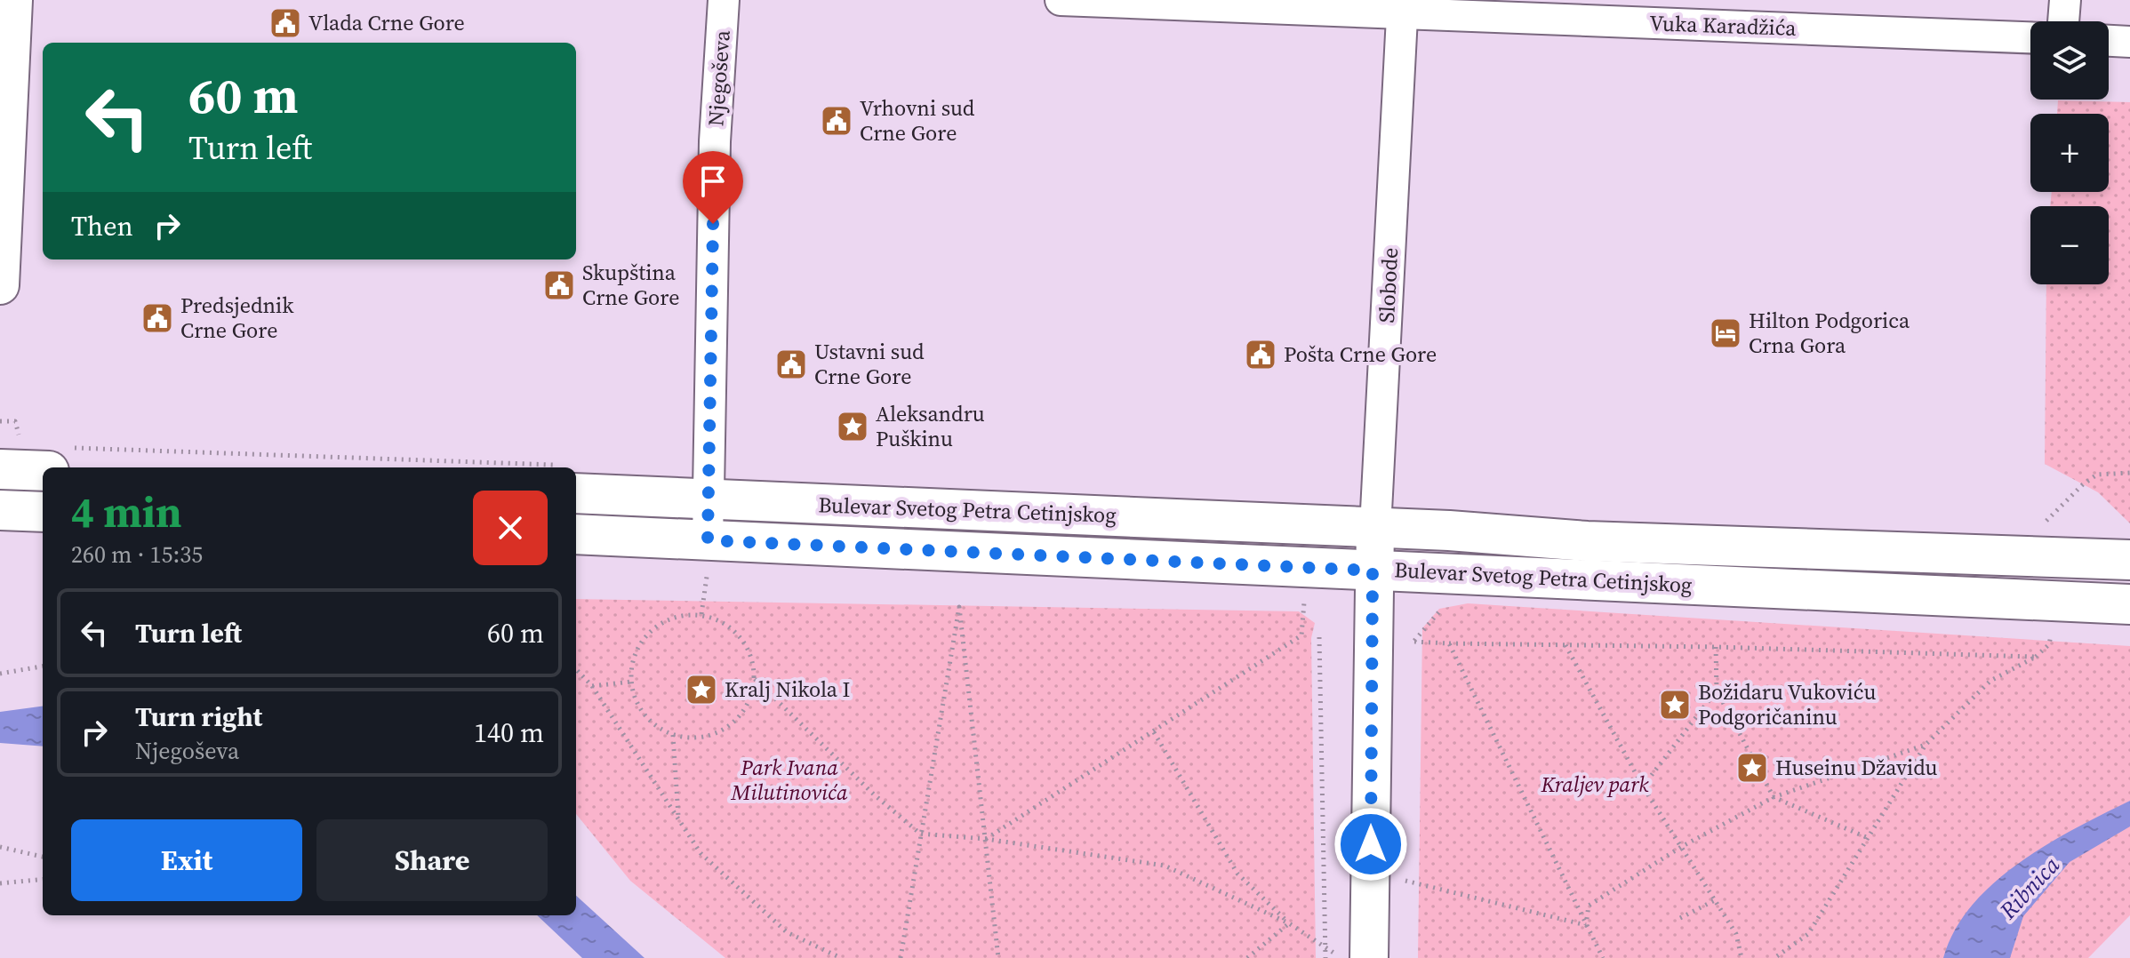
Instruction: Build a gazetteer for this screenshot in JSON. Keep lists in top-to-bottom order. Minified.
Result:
{"streets":{"main road":["Bulevar Svetog Petra Cetinjskog"],"street":["Vuka Karadžića","Njegoševa","Slobode"]},"crossings":[["Vuka Karadžića","Slobode"],["Njegoševa","Bulevar Svetog Petra Cetinjskog"],["Slobode","Bulevar Svetog Petra Cetinjskog"]],"water":["Ribnica"],"parks":["Park Ivana Milutinovića","Kraljev park"],"places":{"public building":["Vlada Crne Gore","Vrhovni sud Crne Gore","Skupština Crne Gore","Predsjednik Crne Gore","Pošta Crne Gore","Ustavni sud Crne Gore"],"hotel":["Hilton Podgorica Crna Gora"],"place":["Aleksandru Puškinu","Kralj Nikola I","Božidaru Vukoviću Podgoričaninu","Huseinu Džavidu"]},"page":{"map_buttons":["+","−"],"turn":["60 m","Turn left"],"then":"Then","heading":["4 min","260 m · 15:35"],"list":[{"name":"Turn left","value":"60 m"},{"name":"Turn right","note":"Njegoševa","value":"140 m"}],"buttons":["Exit","Share"]}}
